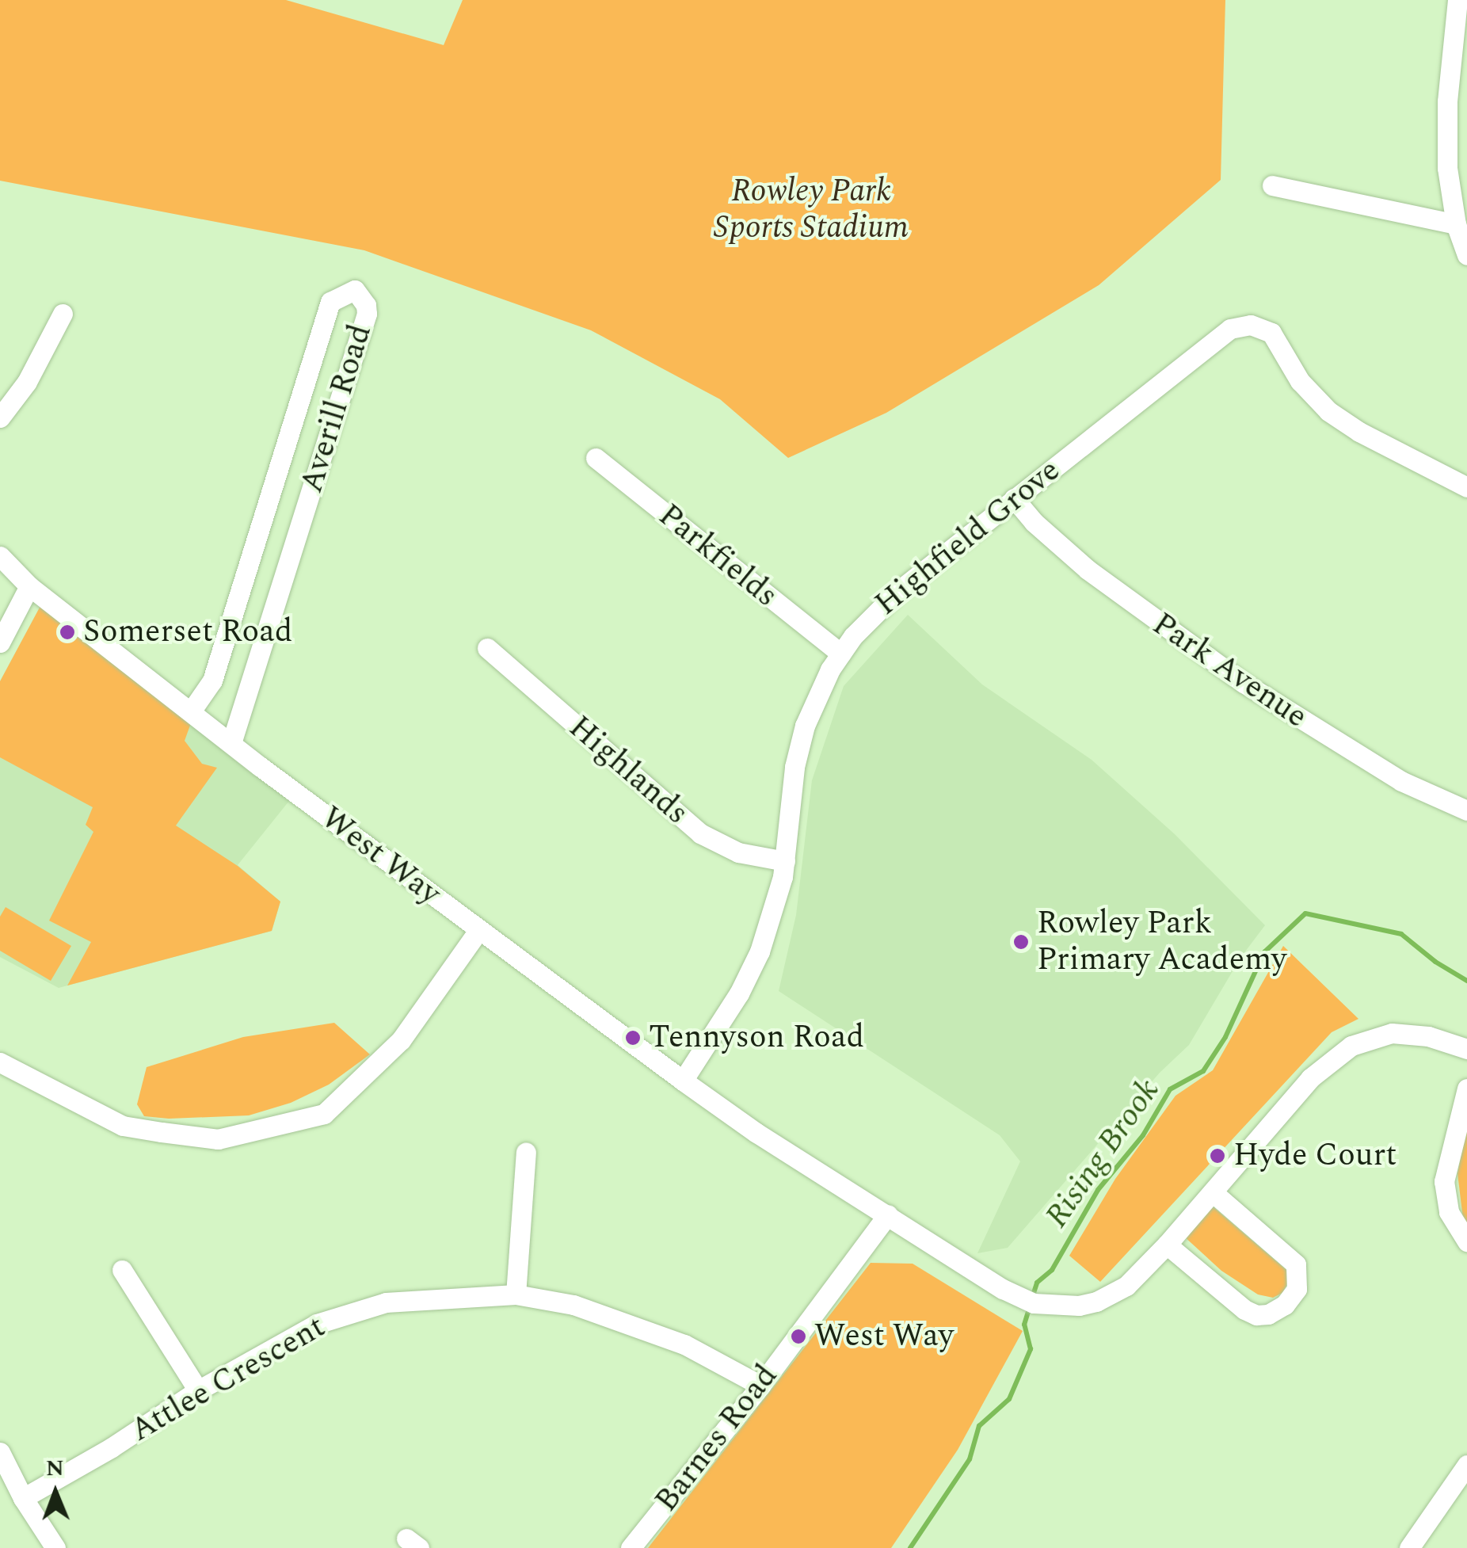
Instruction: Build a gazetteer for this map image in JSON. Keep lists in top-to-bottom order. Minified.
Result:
{"streets":{"street":["Averill Road","Highfield Grove","Parkfields","Park Avenue","Highlands","West Way","Attlee Crescent","Barnes Road"]},"crossings":[["Averill Road","West Way"],["Highfield Grove","Parkfields"],["Highfield Grove","Park Avenue"],["Highfield Grove","Highlands"],["Highfield Grove","West Way"],["West Way","Barnes Road"],["Attlee Crescent","Barnes Road"]],"water":["Rising Brook"],"parks":["Rowley Park Sports Stadium"],"places":["Somerset Road","Rowley Park Primary Academy","Tennyson Road","Hyde Court","West Way"],"north":"top"}
